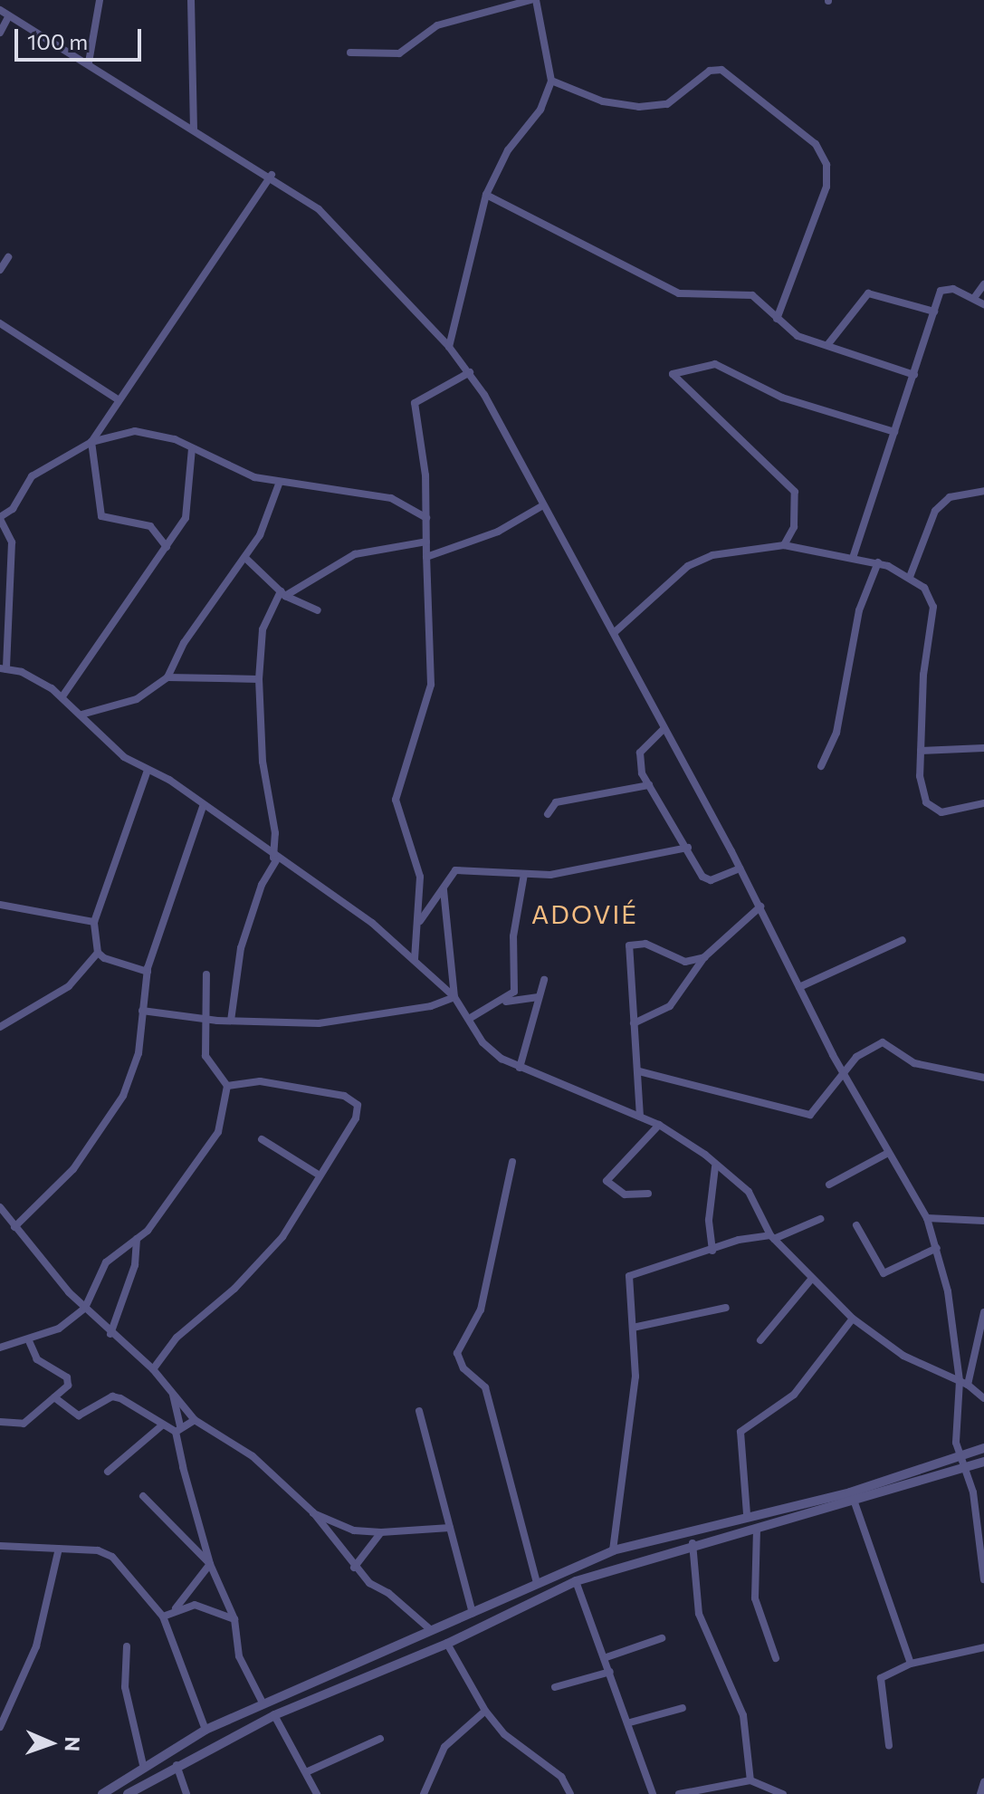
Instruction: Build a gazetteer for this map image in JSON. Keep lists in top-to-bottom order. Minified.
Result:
{"districts":["ADOVIÉ"],"scale_bar":"100 m","north":"right"}
